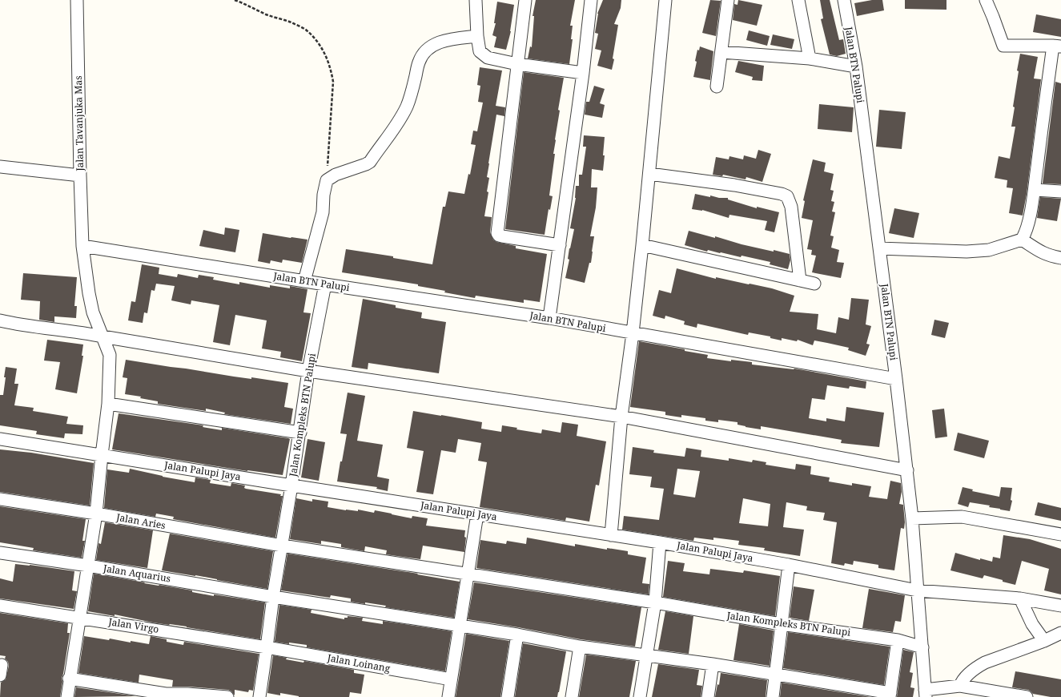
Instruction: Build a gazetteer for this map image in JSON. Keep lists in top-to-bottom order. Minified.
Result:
{"streets":{"street":["Jalan BTN Palupi","Jalan Tavanjuka Mas","Jalan Kompleks BTN Palupi","Jalan Palupi Jaya","Jalan Aries","Jalan Aquarius","Jalan Virgo","Jalan Loinang"]},"crossings":[["Jalan BTN Palupi","Jalan Tavanjuka Mas"],["Jalan BTN Palupi","Jalan Kompleks BTN Palupi"],["Jalan Kompleks BTN Palupi","Jalan Palupi Jaya"],["Jalan Kompleks BTN Palupi","Jalan Aries"],["Jalan Kompleks BTN Palupi","Jalan Aquarius"],["Jalan Kompleks BTN Palupi","Jalan Virgo"],["Jalan Kompleks BTN Palupi","Jalan Loinang"],["Jalan Virgo","Jalan Loinang"]]}
